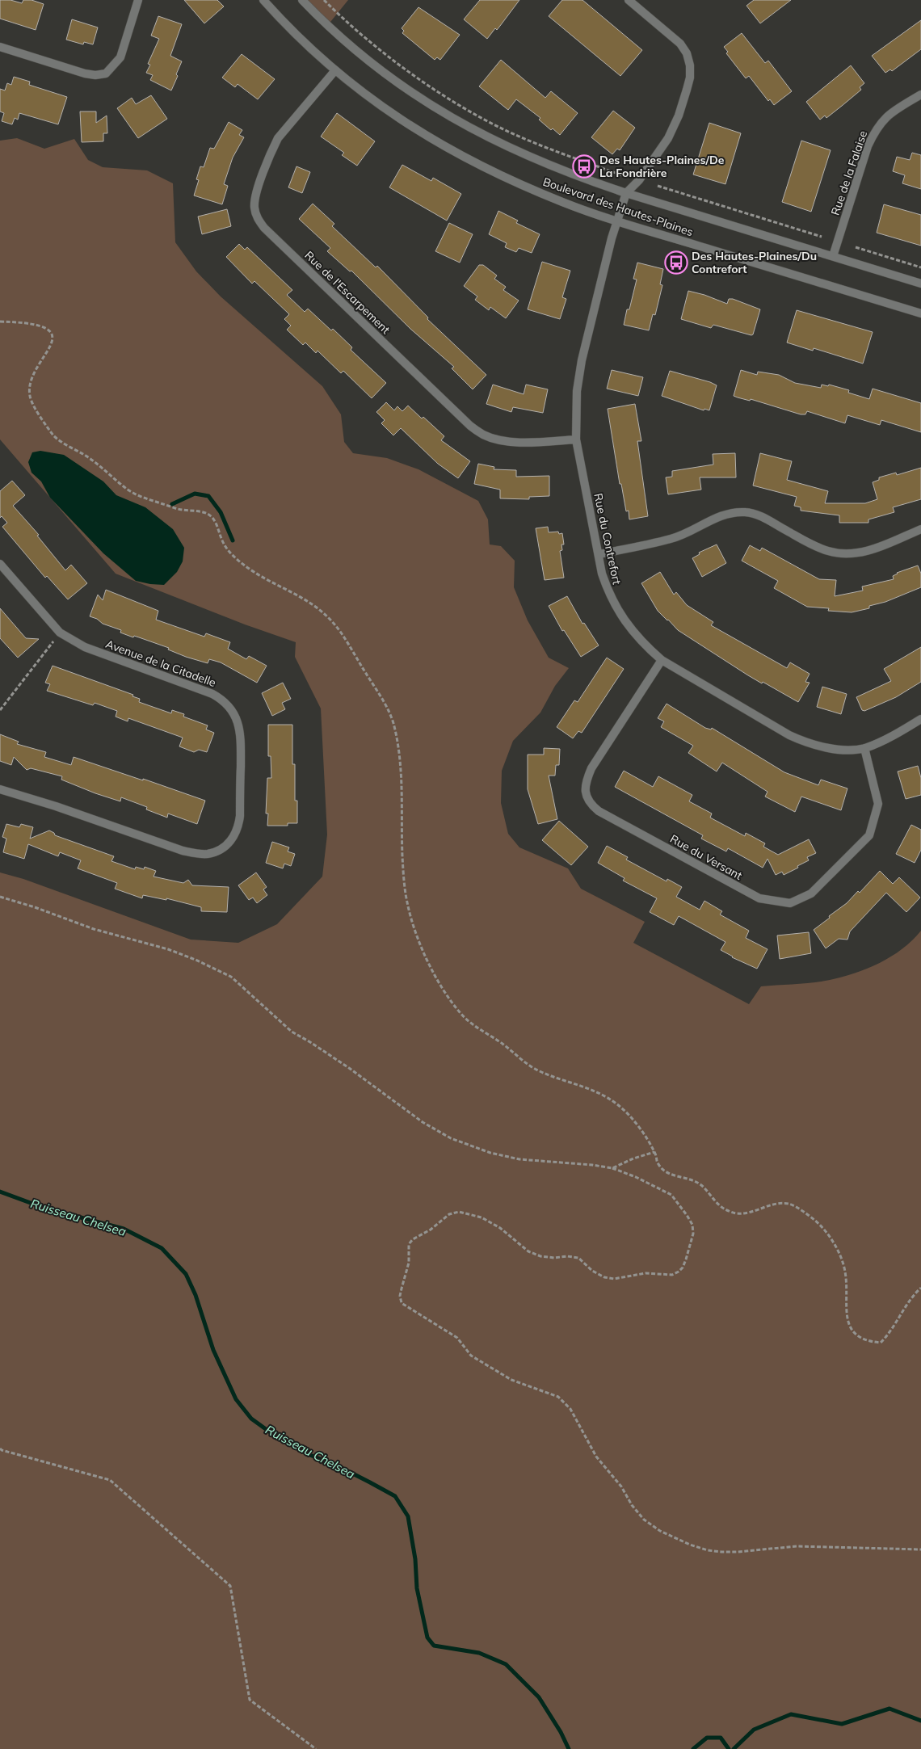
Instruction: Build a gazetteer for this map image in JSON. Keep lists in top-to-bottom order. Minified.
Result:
{"streets":{"street":["Rue de la Falaise","Boulevard des Hautes-Plaines","Rue de l'Escarpement","Rue du Contrefort","Avenue de la Citadelle","Rue du Versant"]},"crossings":[["Rue de la Falaise","Boulevard des Hautes-Plaines"],["Boulevard des Hautes-Plaines","Rue de l'Escarpement"],["Boulevard des Hautes-Plaines","Rue du Contrefort"],["Rue de l'Escarpement","Rue du Contrefort"],["Rue du Contrefort","Rue du Versant"]],"water":["Ruisseau Chelsea"],"places":{"bus stop":["Des Hautes-Plaines/De La Fondrière","Des Hautes-Plaines/Du Contrefort"]}}
